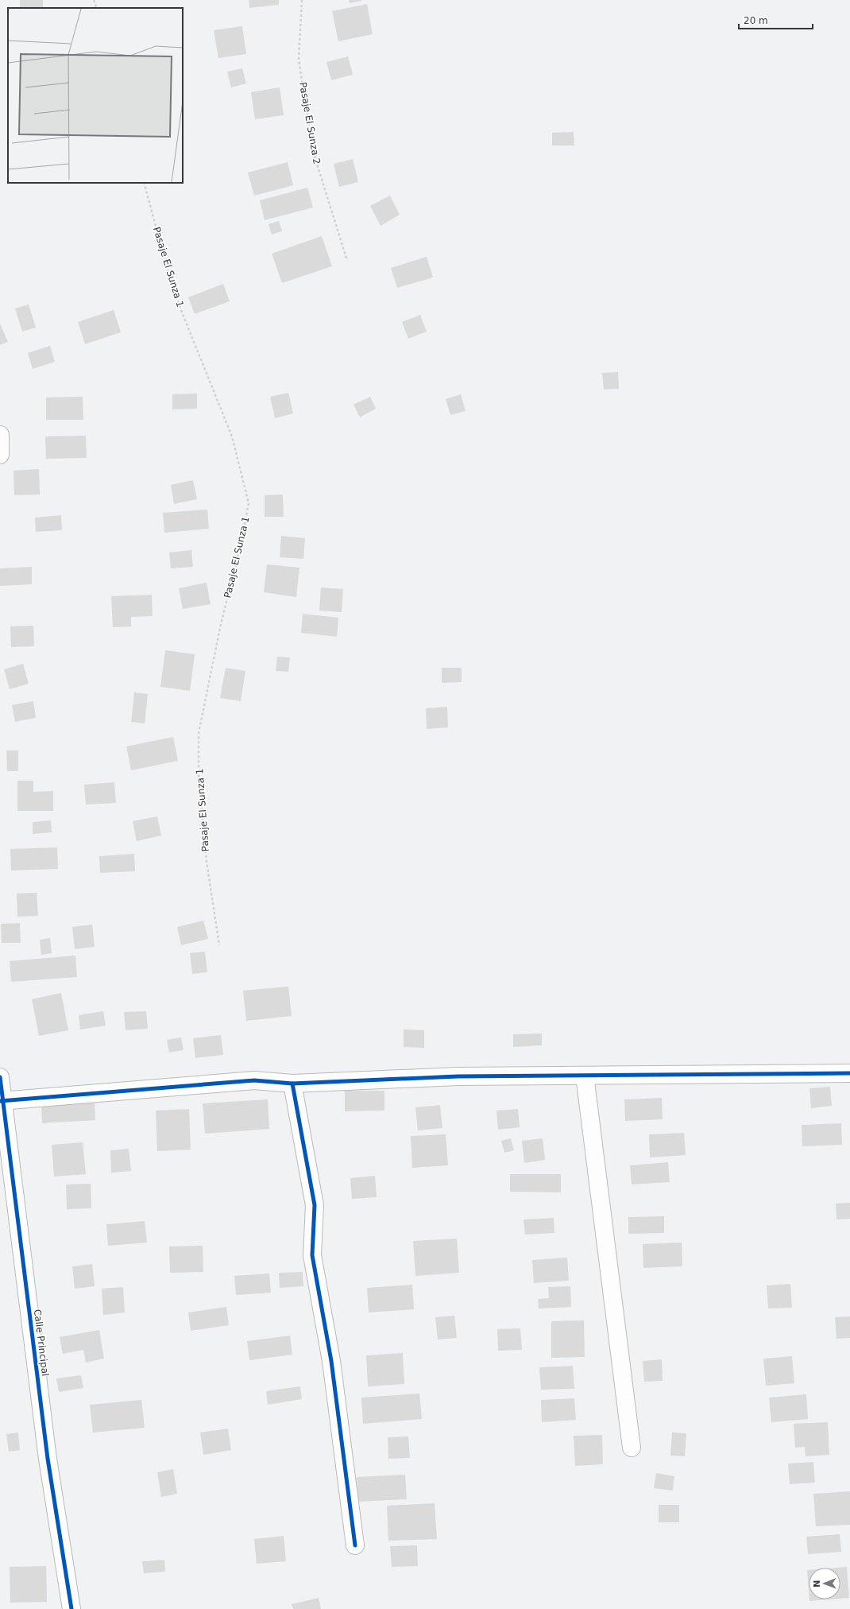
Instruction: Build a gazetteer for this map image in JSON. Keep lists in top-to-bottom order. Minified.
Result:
{"streets":{"street":["Calle Principal"],"path":["Pasaje El Sunza 2","Pasaje El Sunza 1"]},"scale_bar":"20 m","north":"left"}
